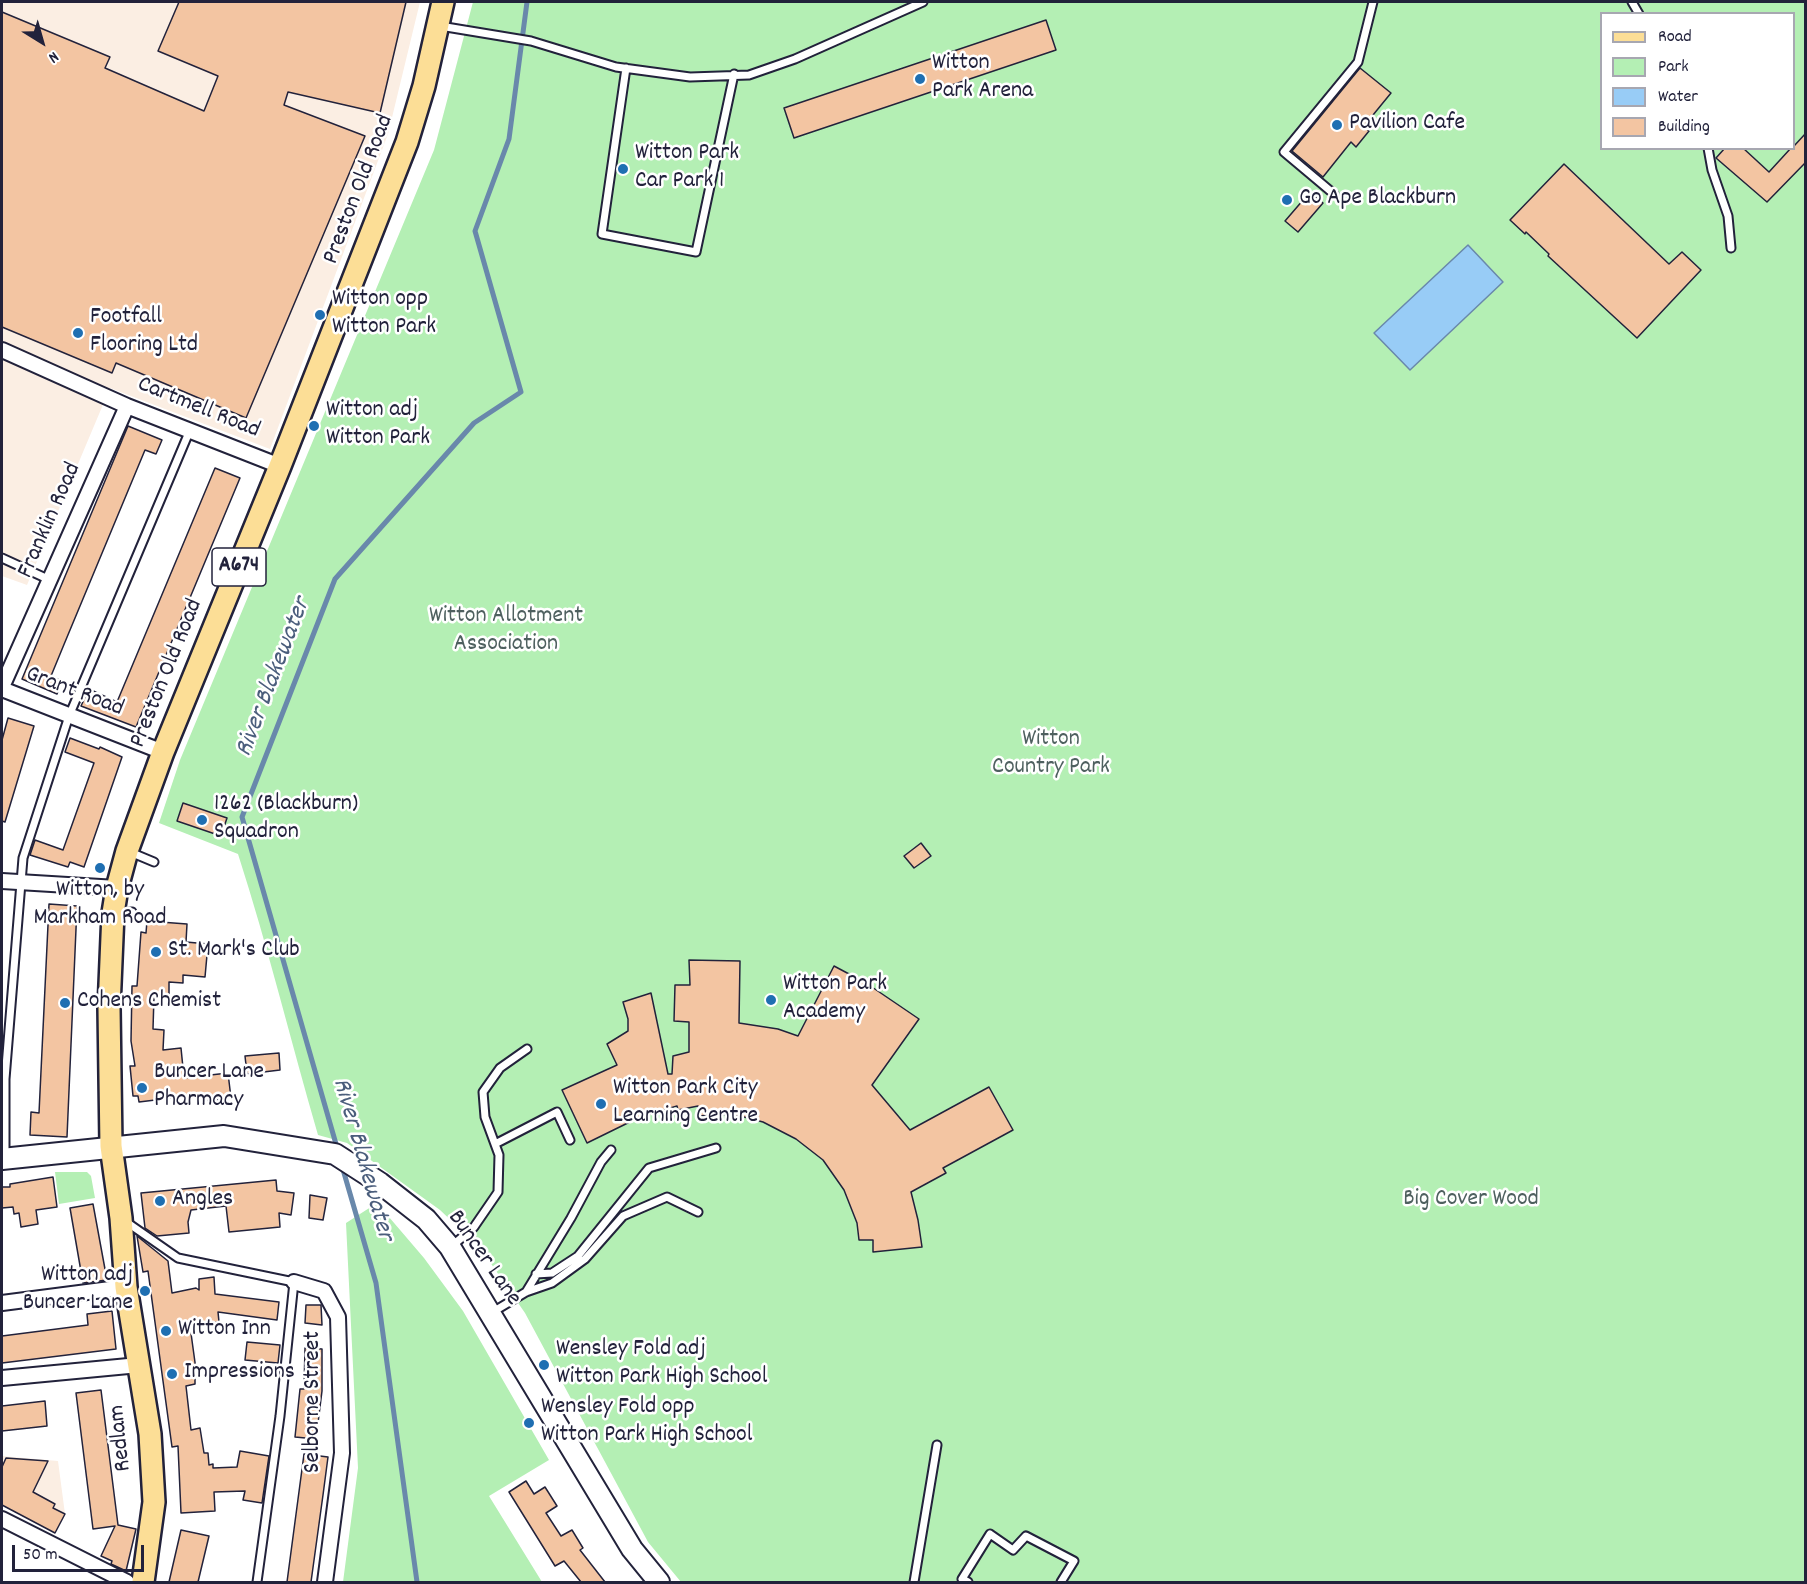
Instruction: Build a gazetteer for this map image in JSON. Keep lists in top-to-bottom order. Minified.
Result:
{"streets":{"main road":["Preston Old Road","A674","Buncer Lane","Redlam"],"street":["Cartmell Road","Franklin Road","Grant Road","Selborne Street"]},"crossings":[["Preston Old Road","Cartmell Road"],["Preston Old Road","Grant Road"],["Preston Old Road","Buncer Lane"],["Preston Old Road","Redlam"],["Cartmell Road","Franklin Road"],["Franklin Road","Grant Road"],["Buncer Lane","Redlam"]],"water":["River Blakewater"],"parks":["Witton Allotment Association","Witton Country Park","Big Cover Wood"],"places":["Witton Park Arena","Pavilion Cafe","Witton Park Car Park 1","Go Ape Blackburn","Witton opp Witton Park","Footfall Flooring Ltd","Witton adj Witton Park","1262 (Blackburn) Squadron","Witton, by Markham Road","St. Mark's Club","Witton Park Academy","Cohens Chemist","Buncer Lane Pharmacy","Witton Park City Learning Centre","Angles","Witton adj Buncer Lane","Witton Inn","Wensley Fold adj Witton Park High School","Impressions","Wensley Fold opp Witton Park High School"],"legend":["Road","Park","Water","Building"],"scale_bar":"50 m","north":"bottom right"}
